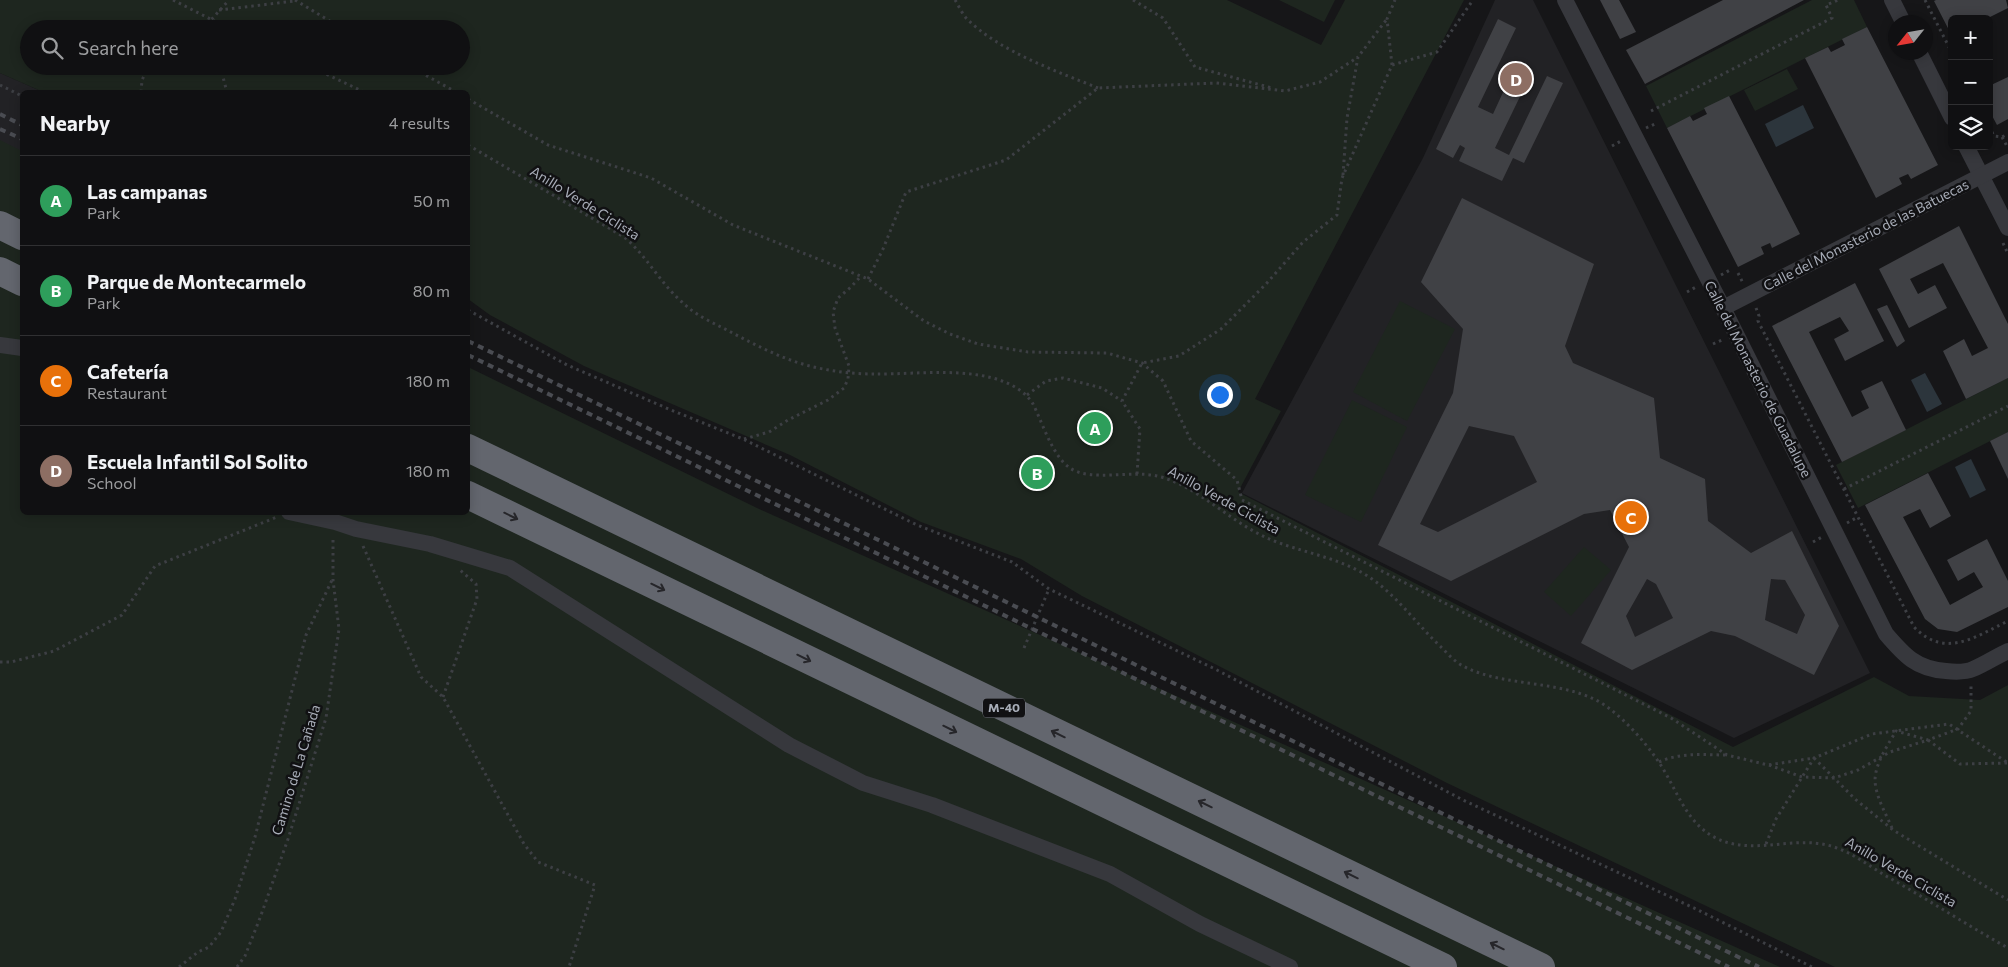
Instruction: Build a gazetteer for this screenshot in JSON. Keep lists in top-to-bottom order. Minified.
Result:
{"streets":{"highway":["M-40"],"street":["Calle del Monasterio de las Batuecas","Calle del Monasterio de Guadalupe"],"path":["Anillo Verde Ciclista","Camino de La Cañada"]},"crossings":[["Calle del Monasterio de las Batuecas","Calle del Monasterio de Guadalupe"]],"north":"bottom left","page":{"map_buttons":["+","−"],"search":"Search here","pins":["D","A","B","C"],"heading":["Nearby","4 results"],"list":[{"mark":"A","name":"Las campanas","note":"Park","value":"50 m"},{"mark":"B","name":"Parque de Montecarmelo","note":"Park","value":"80 m"},{"mark":"C","name":"Cafetería","note":"Restaurant","value":"180 m"},{"mark":"D","name":"Escuela Infantil Sol Solito","note":"School","value":"180 m"}]}}
